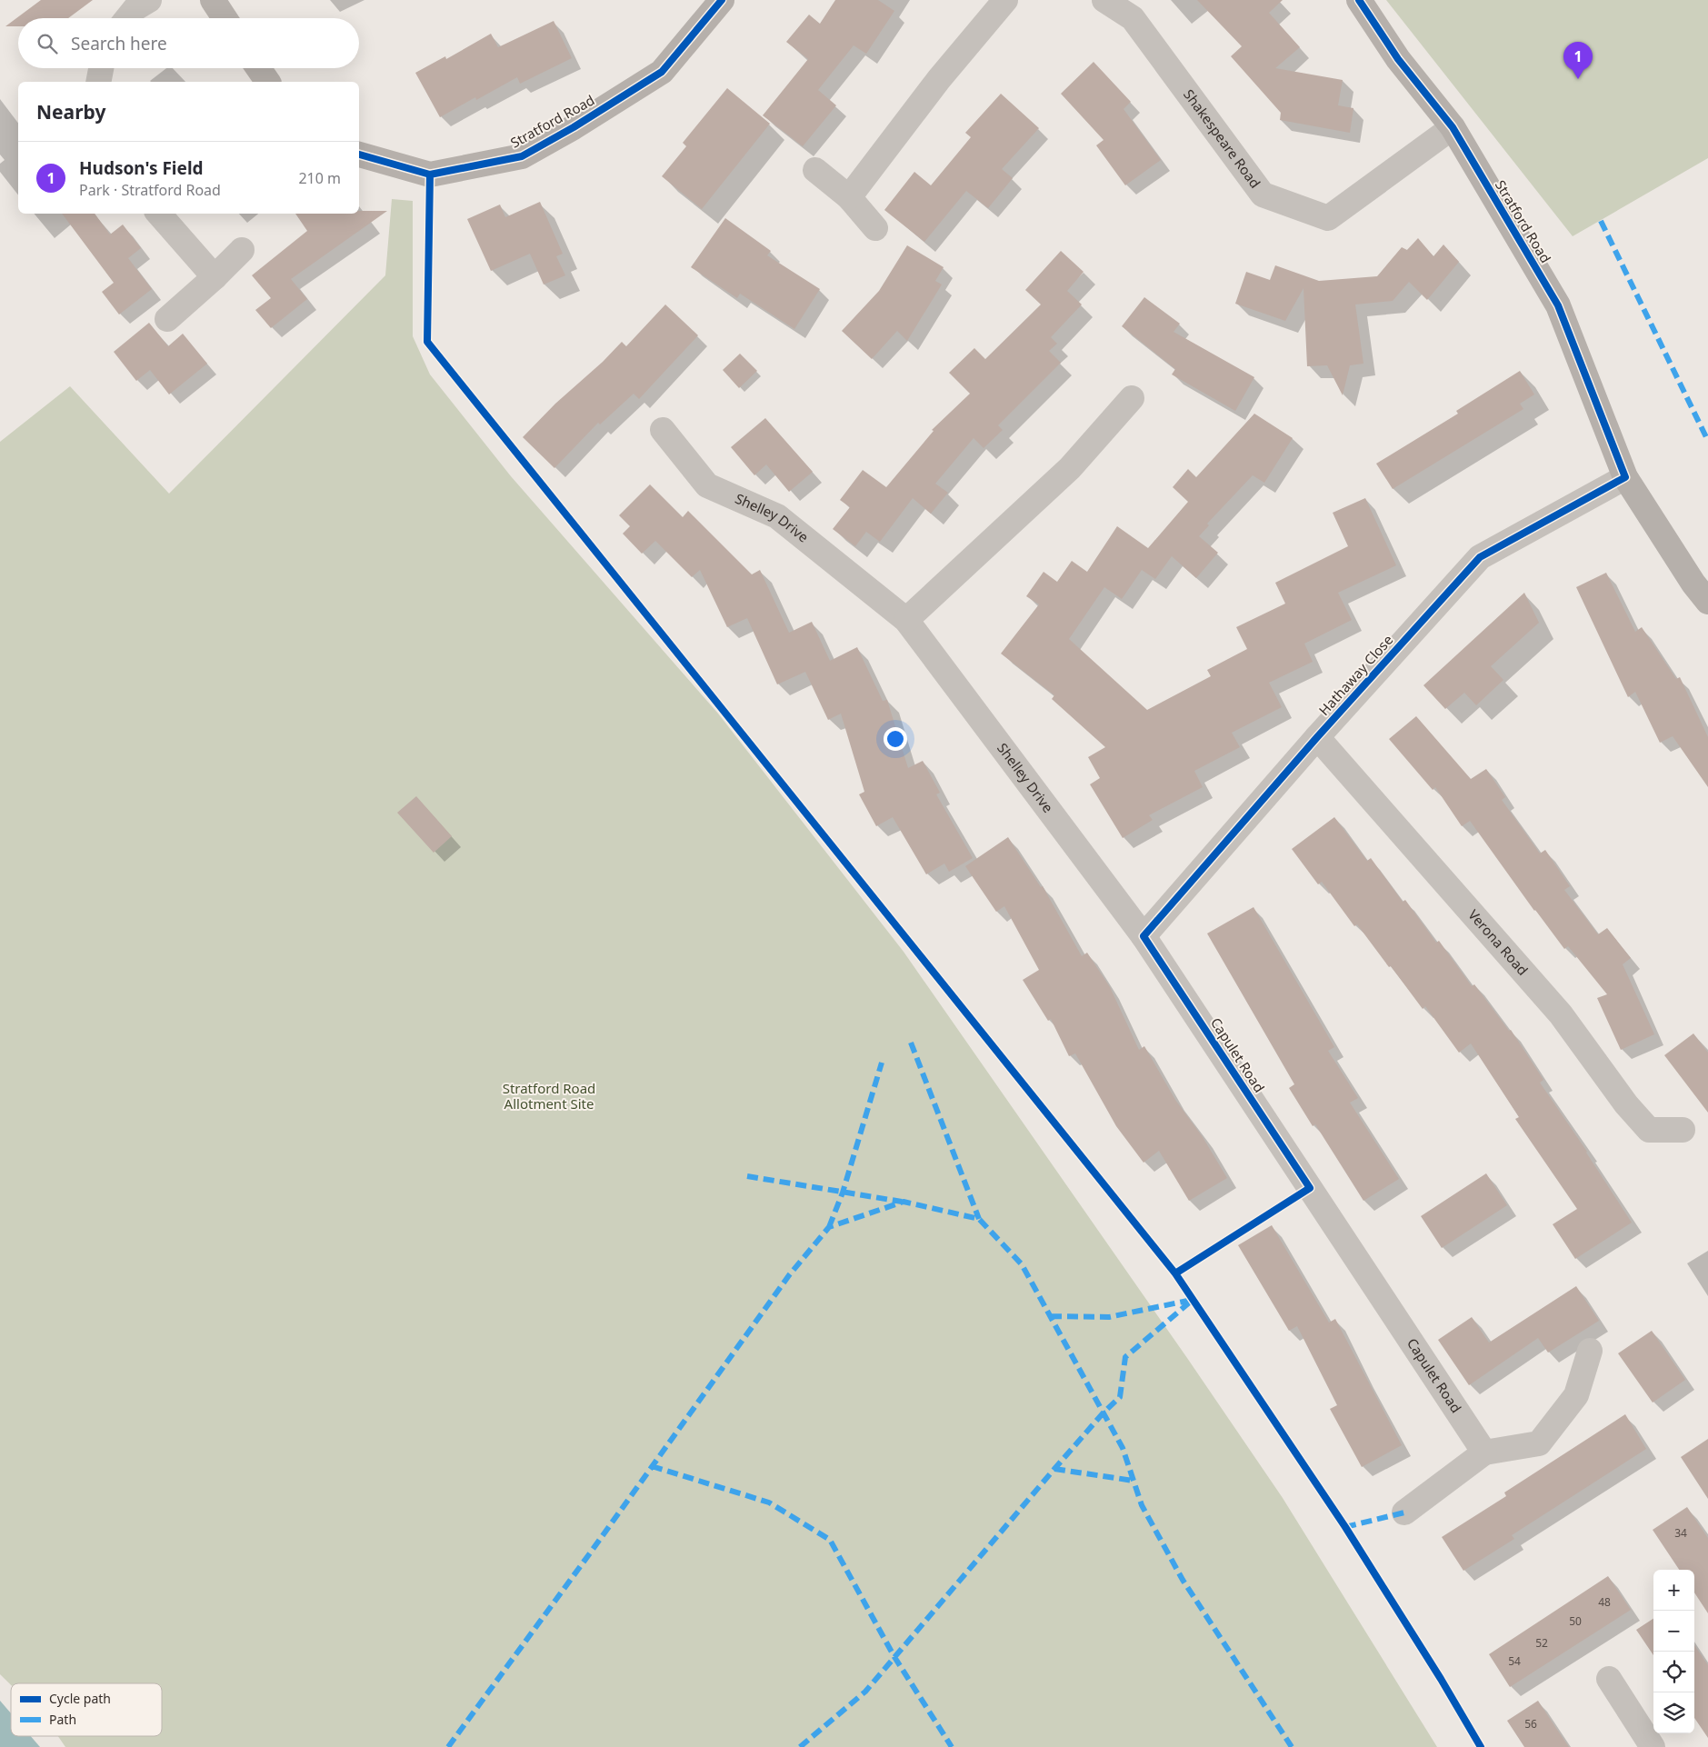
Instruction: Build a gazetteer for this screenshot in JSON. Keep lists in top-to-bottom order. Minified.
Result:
{"streets":{"street":["Stratford Road","Shakespeare Road","Shelley Drive","Hathaway Close","Verona Road","Capulet Road"]},"crossings":[["Stratford Road","Shakespeare Road"],["Stratford Road","Hathaway Close"],["Shelley Drive","Hathaway Close"],["Shelley Drive","Capulet Road"],["Hathaway Close","Verona Road"],["Hathaway Close","Capulet Road"]],"parks":["Stratford Road Allotment Site"],"house_numbers":["34","48","50","52","54","56"],"legend":["Cycle path","Path"],"page":{"search":"Search here","pins":"1","heading":"Nearby","list":[{"mark":"1","name":"Hudson's Field","note":"Park · Stratford Road","value":"210 m"}],"map_buttons":["+","−"]}}
